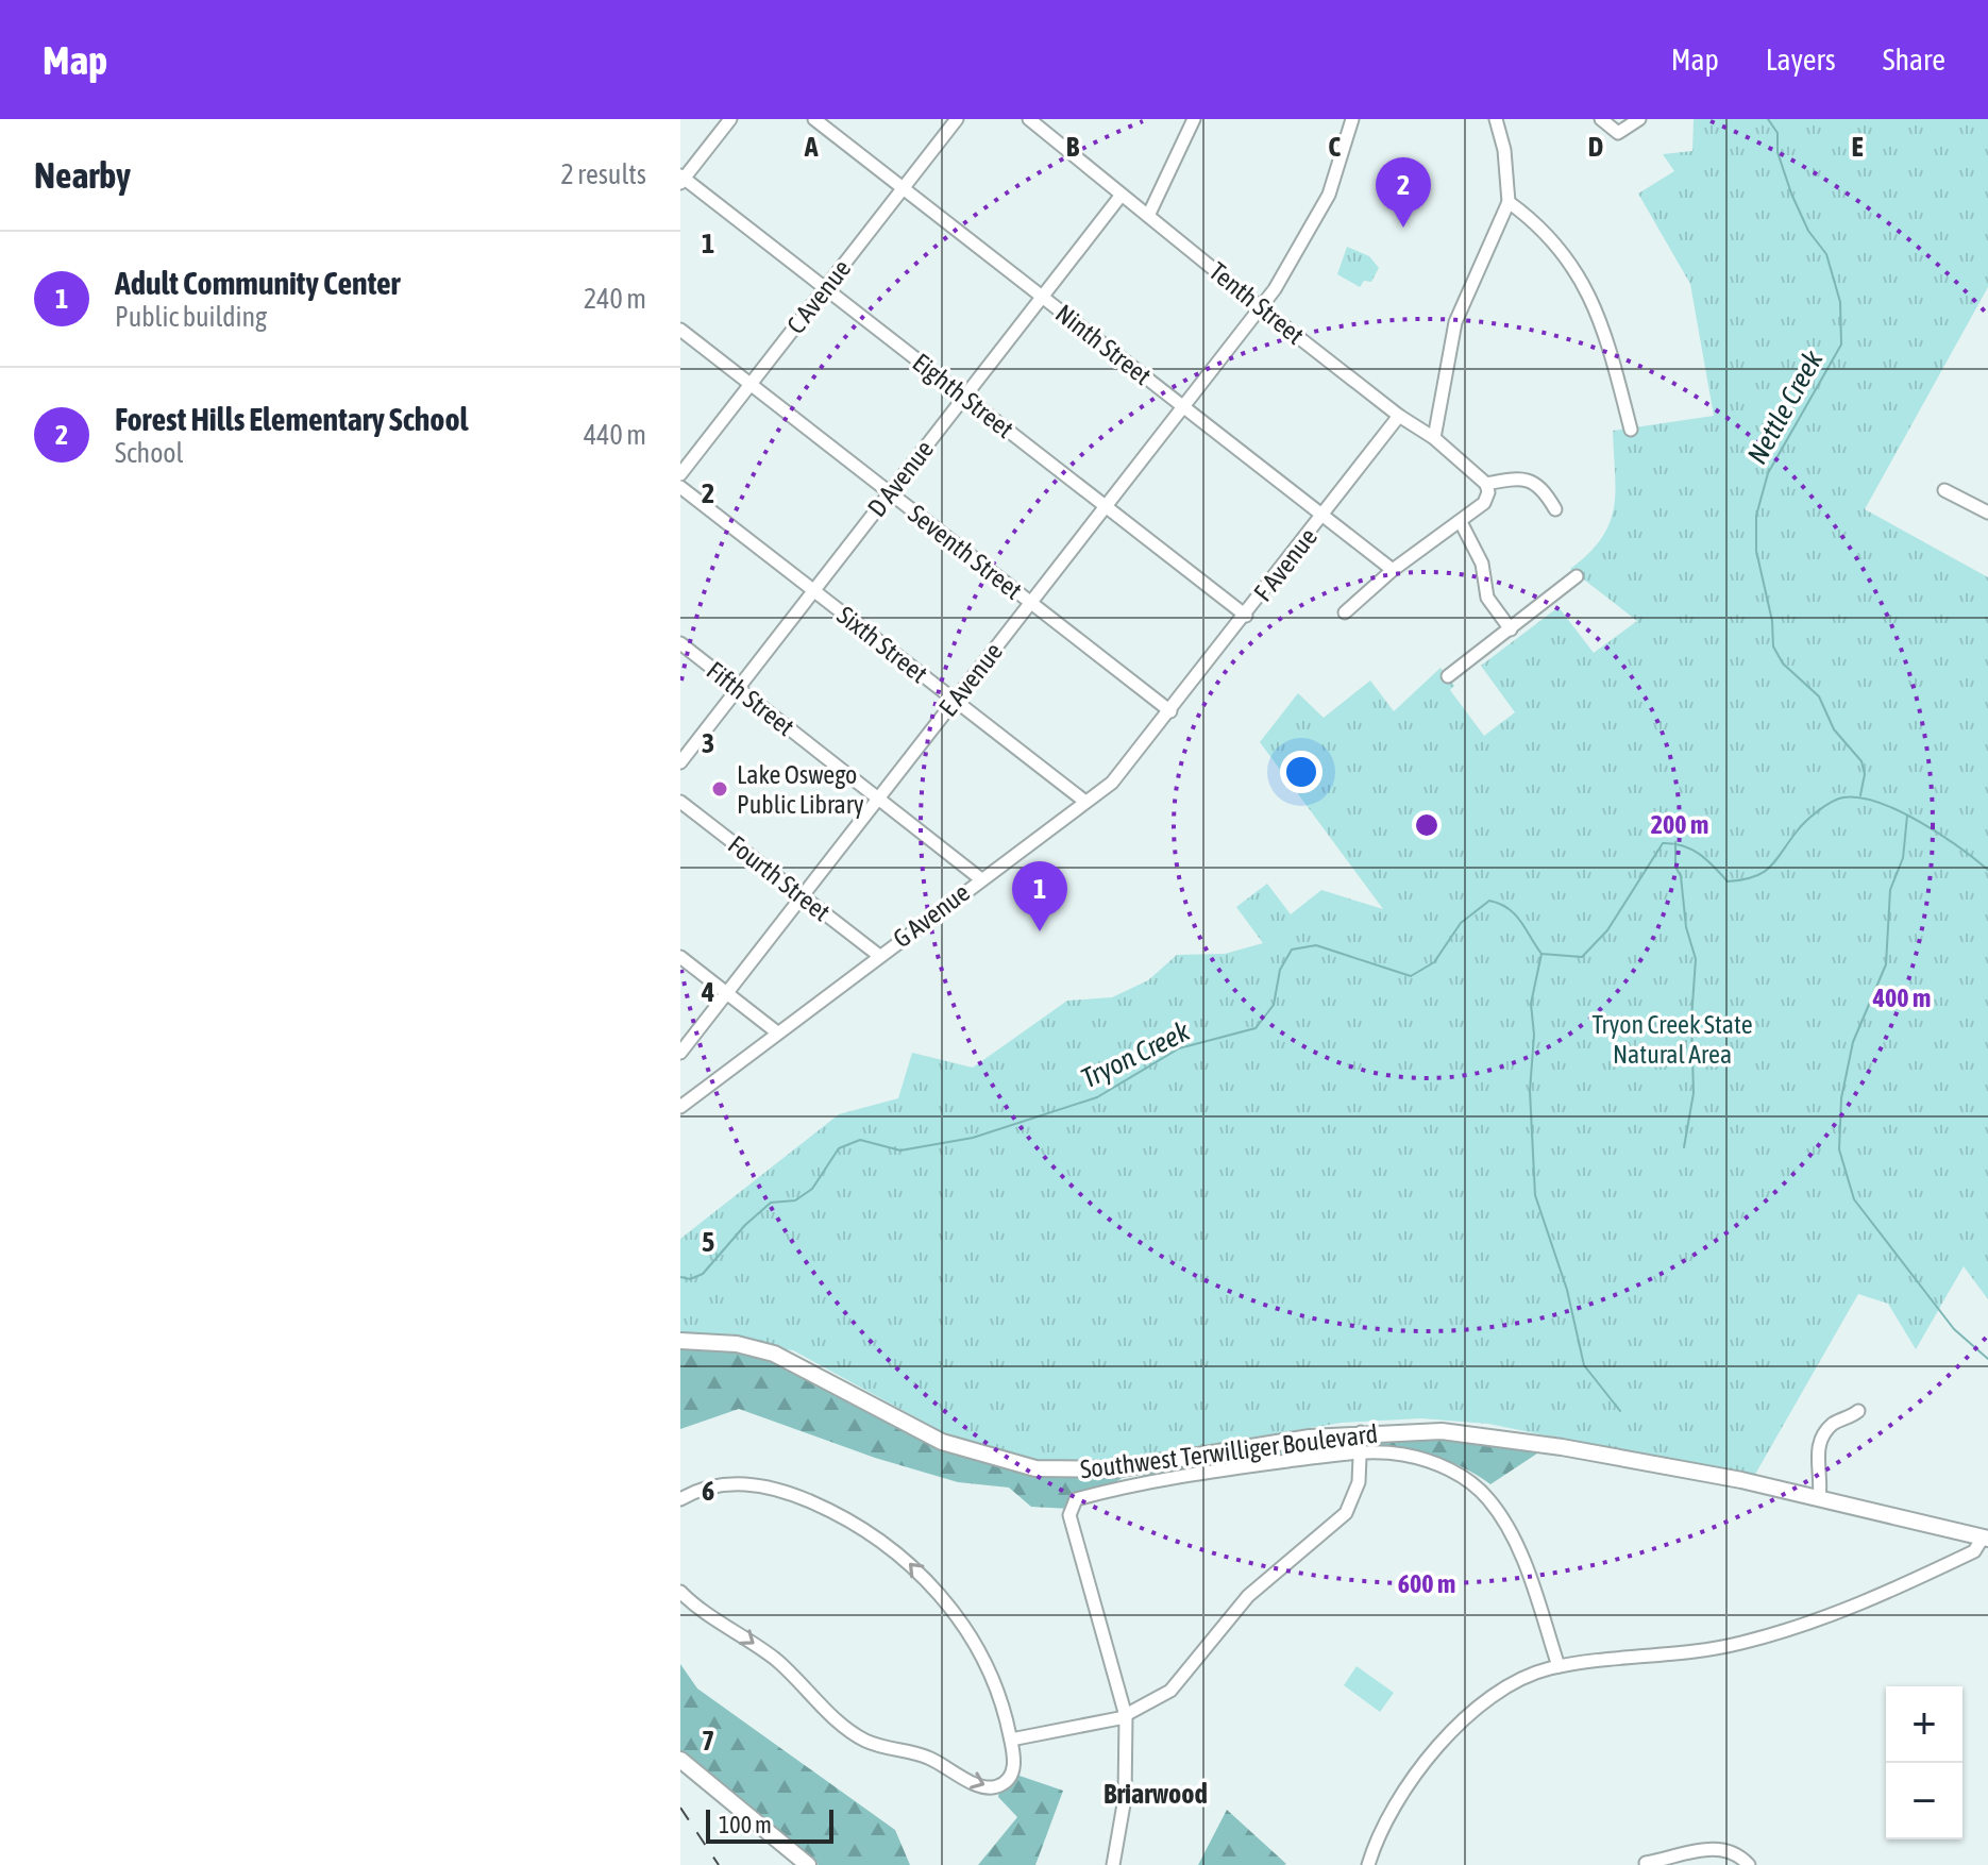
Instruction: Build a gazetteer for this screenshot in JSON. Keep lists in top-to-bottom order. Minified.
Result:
{"streets":{"main road":["Southwest Terwilliger Boulevard"],"street":["C Avenue","Tenth Street","Ninth Street","Eighth Street","D Avenue","Seventh Street","F Avenue","Sixth Street","E Avenue","Fifth Street","Fourth Street","G Avenue"]},"crossings":[["C Avenue","Ninth Street"],["C Avenue","Eighth Street"],["C Avenue","Seventh Street"],["Tenth Street","D Avenue"],["Tenth Street","F Avenue"],["Tenth Street","E Avenue"],["Ninth Street","D Avenue"],["Ninth Street","F Avenue"],["Ninth Street","E Avenue"],["Eighth Street","D Avenue"],["Eighth Street","F Avenue"],["Eighth Street","E Avenue"],["D Avenue","Seventh Street"],["D Avenue","Sixth Street"],["D Avenue","Fifth Street"],["Seventh Street","F Avenue"],["Seventh Street","E Avenue"],["Seventh Street","G Avenue"],["F Avenue","G Avenue"],["Sixth Street","E Avenue"],["Sixth Street","G Avenue"],["E Avenue","Fifth Street"],["E Avenue","Fourth Street"],["Fifth Street","G Avenue"],["Fourth Street","G Avenue"]],"districts":["Briarwood"],"water":["Nettle Creek","Tryon Creek"],"parks":["Tryon Creek State Natural Area"],"places":["Lake Oswego Public Library"],"scale_bar":"100 m","page":{"header":"Map","nav":["Map","Layers","Share"],"heading":["Nearby","2 results"],"pins":["2","1"],"list":[{"mark":"1","name":"Adult Community Center","note":"Public building","value":"240 m"},{"mark":"2","name":"Forest Hills Elementary School","note":"School","value":"440 m"}],"map_buttons":["+","−"],"scale":"100 m"},"grid":{"columns":["A","B","C","D","E"],"rows":["1","2","3","4","5","6","7"]},"rings":["200 m","400 m","600 m"]}
